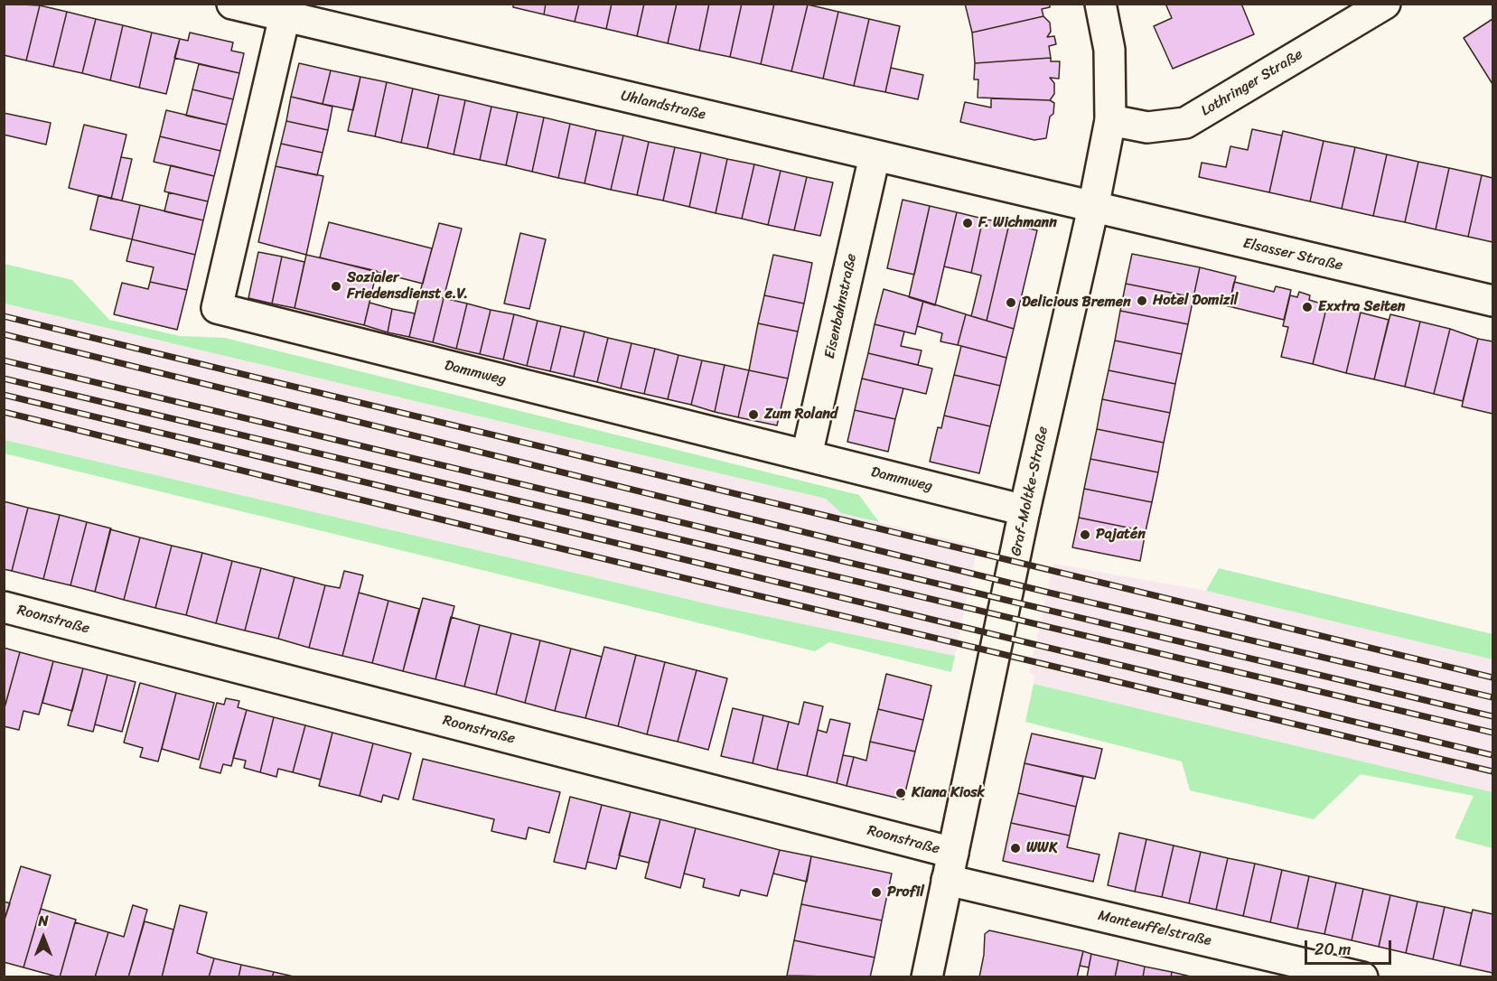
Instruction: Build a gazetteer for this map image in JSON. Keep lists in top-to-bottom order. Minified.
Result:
{"streets":{"street":["Lothringer Straße","Uhlandstraße","Elsasser Straße","Eisenbahnstraße","Dammweg","Graf-Moltke-Straße","Roonstraße","Manteuffelstraße"]},"crossings":[["Lothringer Straße","Graf-Moltke-Straße"],["Uhlandstraße","Elsasser Straße"],["Uhlandstraße","Eisenbahnstraße"],["Uhlandstraße","Dammweg"],["Uhlandstraße","Graf-Moltke-Straße"],["Elsasser Straße","Graf-Moltke-Straße"],["Eisenbahnstraße","Dammweg"],["Dammweg","Graf-Moltke-Straße"],["Graf-Moltke-Straße","Roonstraße"],["Graf-Moltke-Straße","Manteuffelstraße"],["Roonstraße","Manteuffelstraße"]],"places":["F. Wichmann","Sozialer Friedensdienst e.V.","Hotel Domizil","Delicious Bremen","Exxtra Seiten","Zum Roland","Pajatén","Kiana Kiosk","WWK","Profil"],"scale_bar":"20 m","north":"top"}
